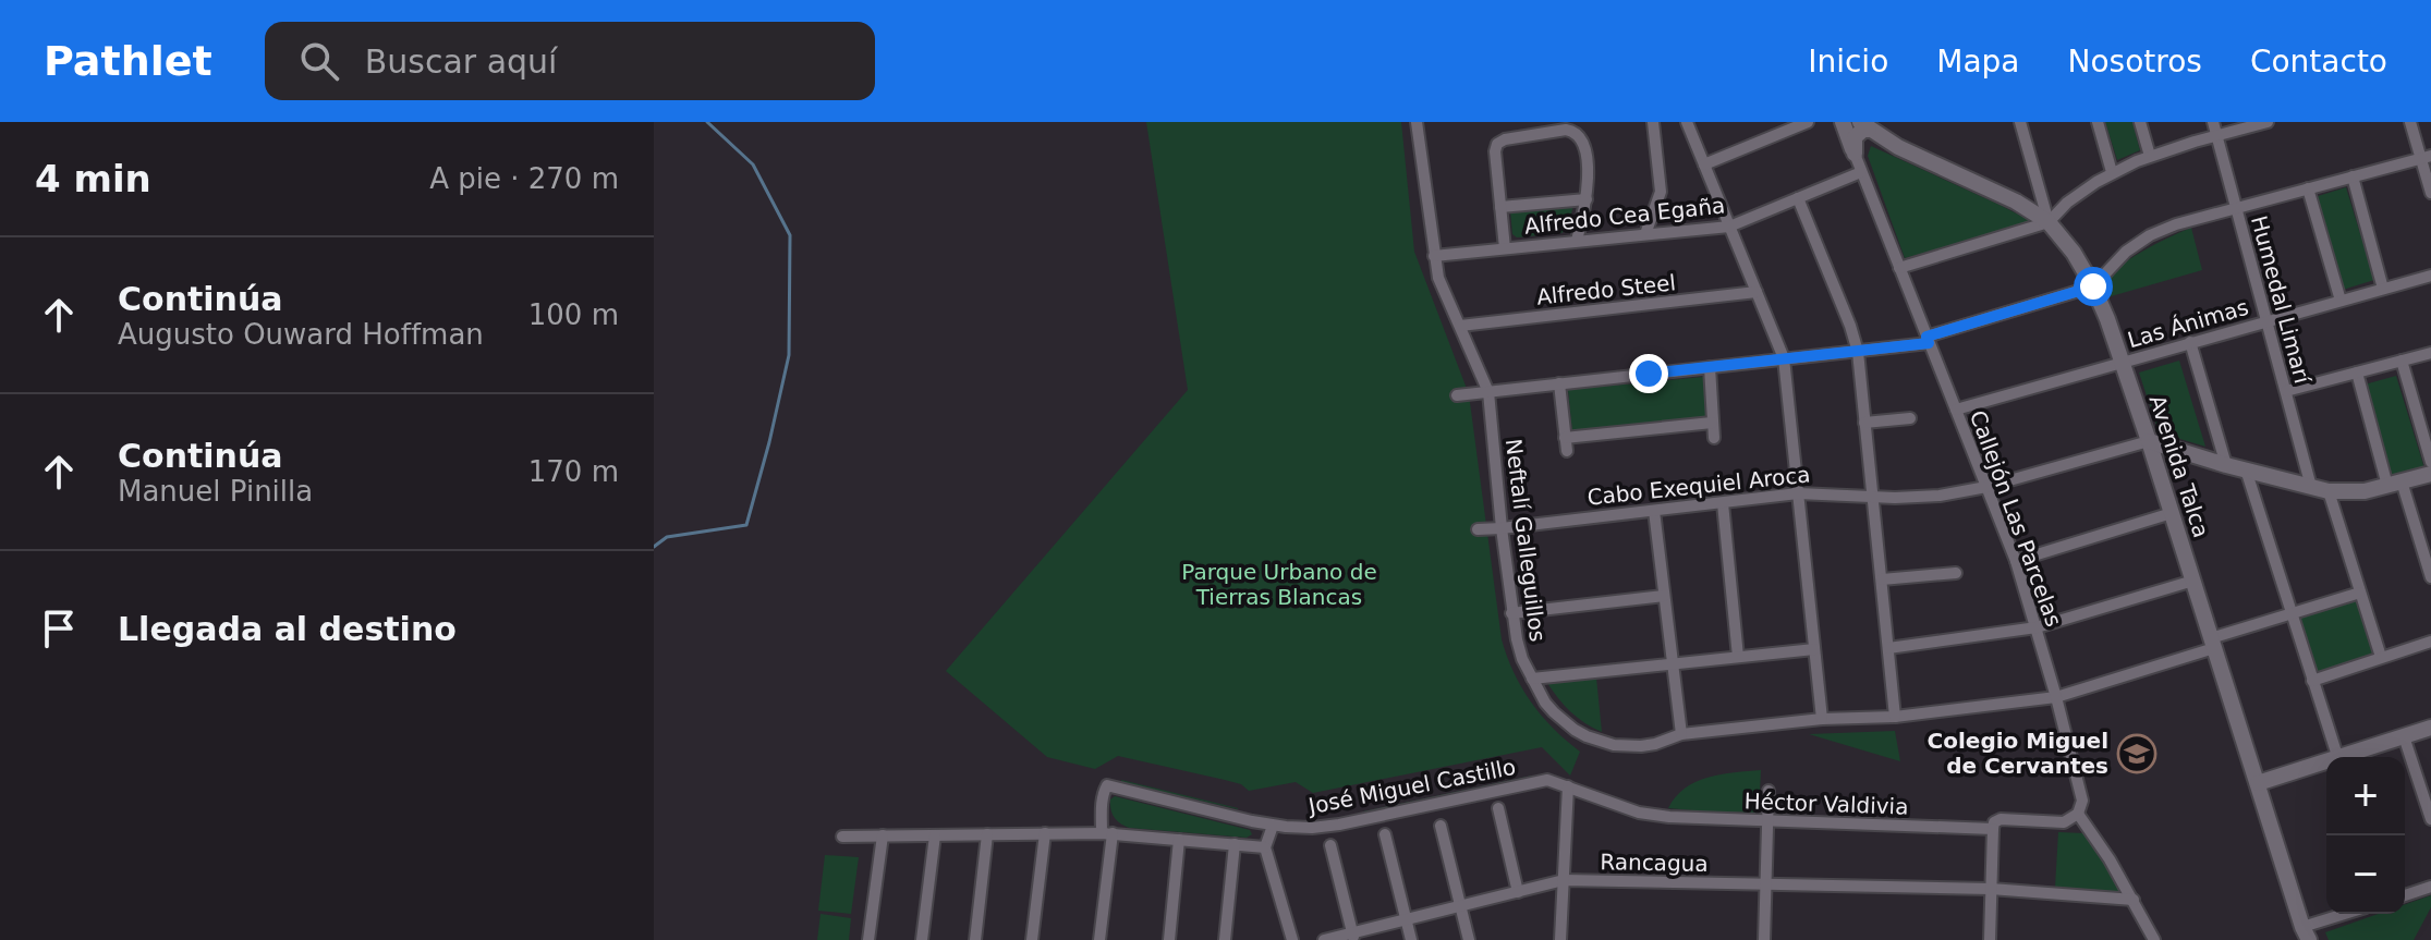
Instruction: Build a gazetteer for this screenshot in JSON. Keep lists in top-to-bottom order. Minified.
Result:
{"streets":{"main road":["Avenida Talca"],"street":["Alfredo Cea Egaña","Alfredo Steel","Humedal Limarí","Las Ánimas","Cabo Exequiel Aroca","Callejón Las Parcelas","Neftalí Galleguillos","José Miguel Castillo","Héctor Valdivia","Rancagua"]},"crossings":[["Alfredo Cea Egaña","Callejón Las Parcelas"],["Alfredo Cea Egaña","Neftalí Galleguillos"],["Alfredo Steel","Neftalí Galleguillos"],["Humedal Limarí","Las Ánimas"],["Las Ánimas","Avenida Talca"],["Las Ánimas","Callejón Las Parcelas"],["Avenida Talca","Cabo Exequiel Aroca"],["Avenida Talca","Neftalí Galleguillos"],["Cabo Exequiel Aroca","Callejón Las Parcelas"],["Cabo Exequiel Aroca","Neftalí Galleguillos"],["Callejón Las Parcelas","Neftalí Galleguillos"],["Callejón Las Parcelas","Héctor Valdivia"],["José Miguel Castillo","Héctor Valdivia"]],"parks":["Parque Urbano de Tierras Blancas"],"places":{"school or university":["Colegio Miguel de Cervantes"]},"page":{"header":"Pathlet","search":"Buscar aquí","nav":["Inicio","Mapa","Nosotros","Contacto"],"heading":["4 min","A pie · 270 m"],"list":[["Continúa","Augusto Ouward Hoffman","100 m"],["Continúa","Manuel Pinilla","170 m"],"Llegada al destino"],"map_buttons":["+","−"]}}
